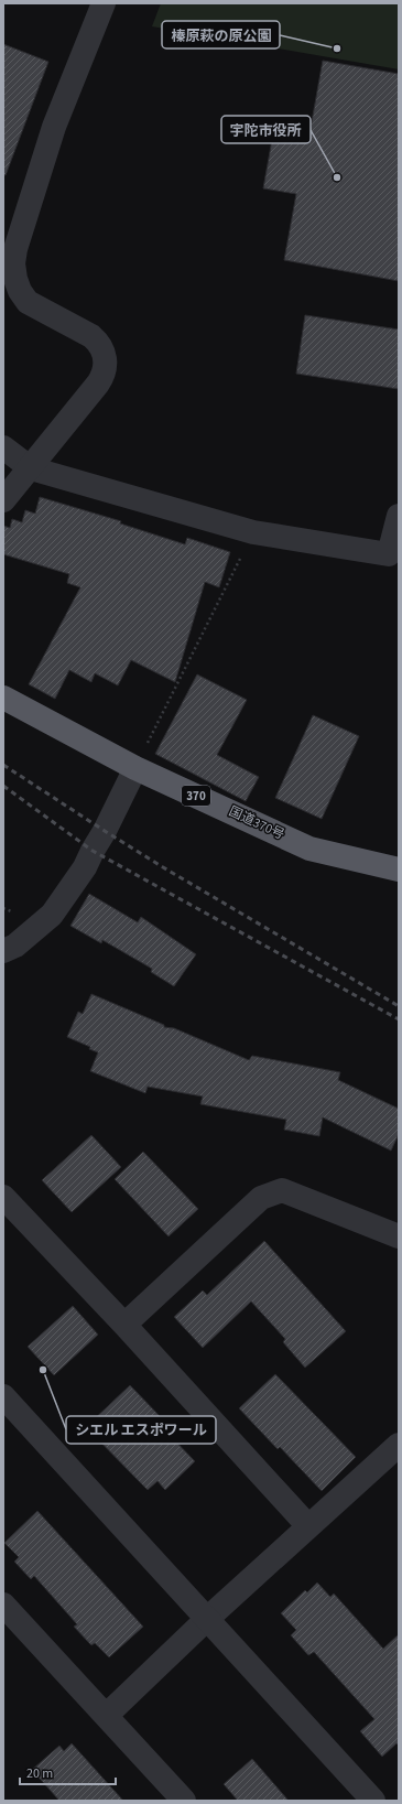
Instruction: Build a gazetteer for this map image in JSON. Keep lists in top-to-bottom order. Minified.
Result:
{"streets":{"highway":["370","国道370号"]},"places":["榛原萩の原公園","宇陀市役所","シエル エスポワール"],"scale_bar":"20 m"}
